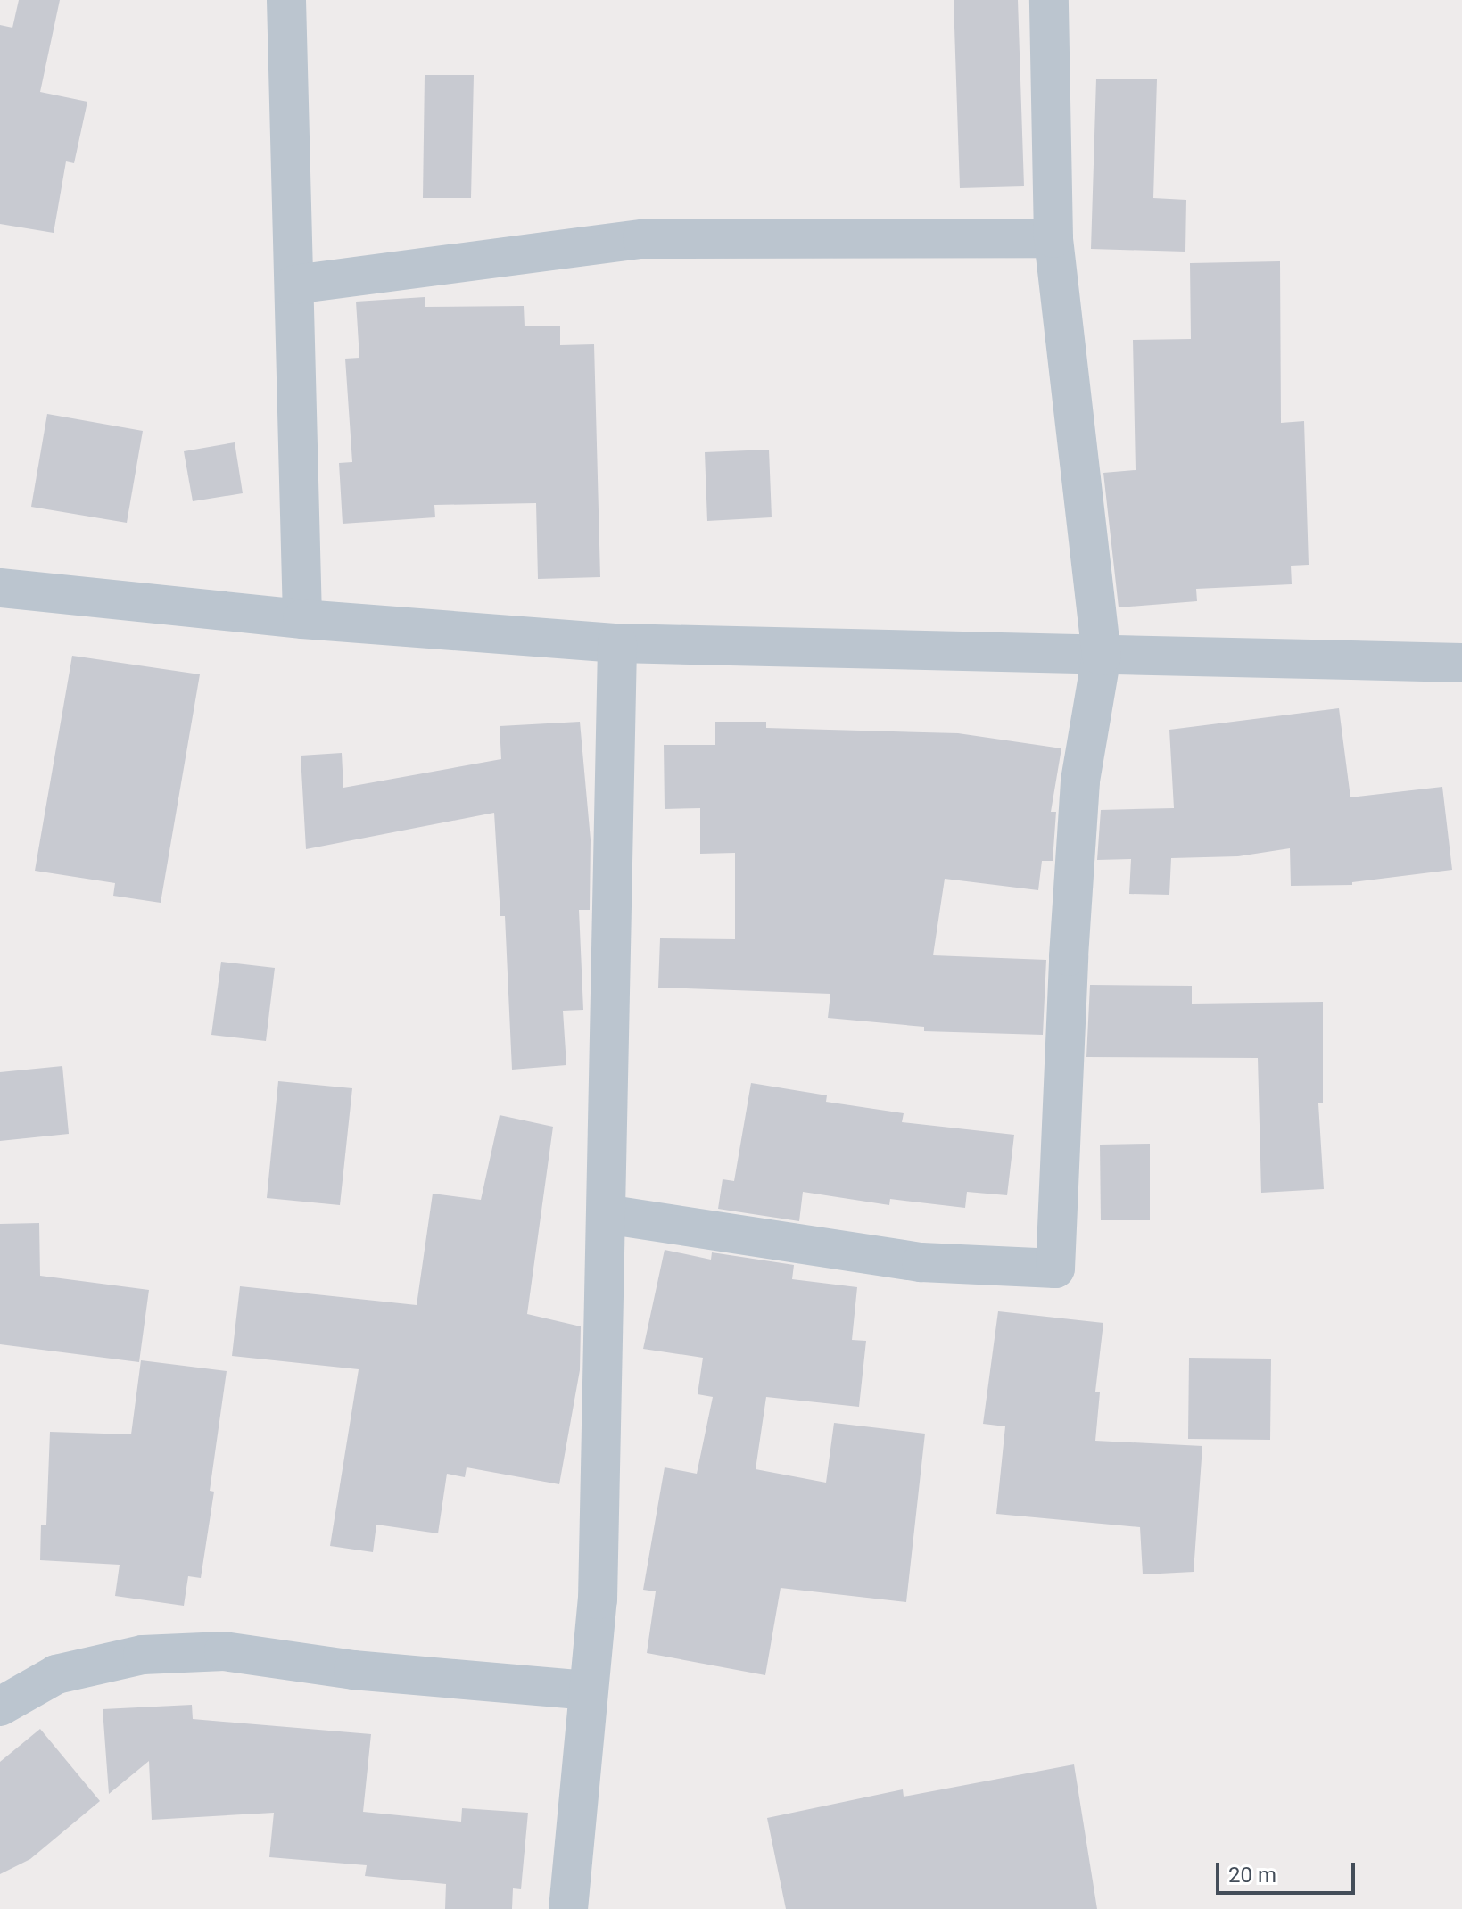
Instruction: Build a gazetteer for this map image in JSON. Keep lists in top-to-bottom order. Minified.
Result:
{"scale_bar":"20 m"}
